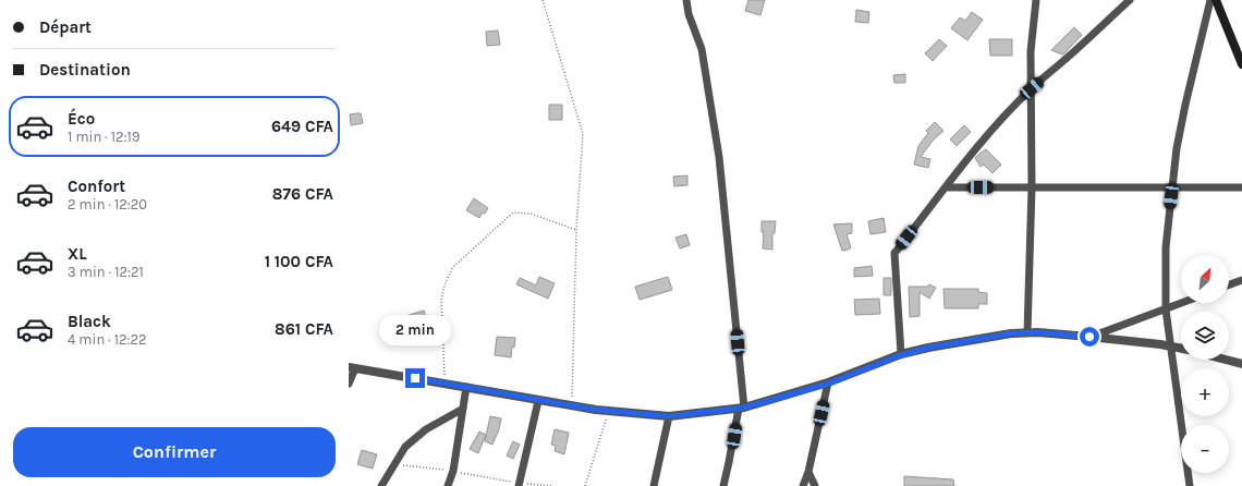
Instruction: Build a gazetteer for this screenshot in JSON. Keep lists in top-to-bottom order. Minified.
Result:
{"north":"top right","page":{"banner":["Départ","Destination"],"list":[{"name":"Éco","note":"1 min · 12:19","value":"649 CFA"},{"name":"Confort","note":"2 min · 12:20","value":"876 CFA"},{"name":"XL","note":"3 min · 12:21","value":"1 100 CFA"},{"name":"Black","note":"4 min · 12:22","value":"861 CFA"}],"map_buttons":["+","−"],"bubble":"2 min","buttons":"Confirmer"}}
